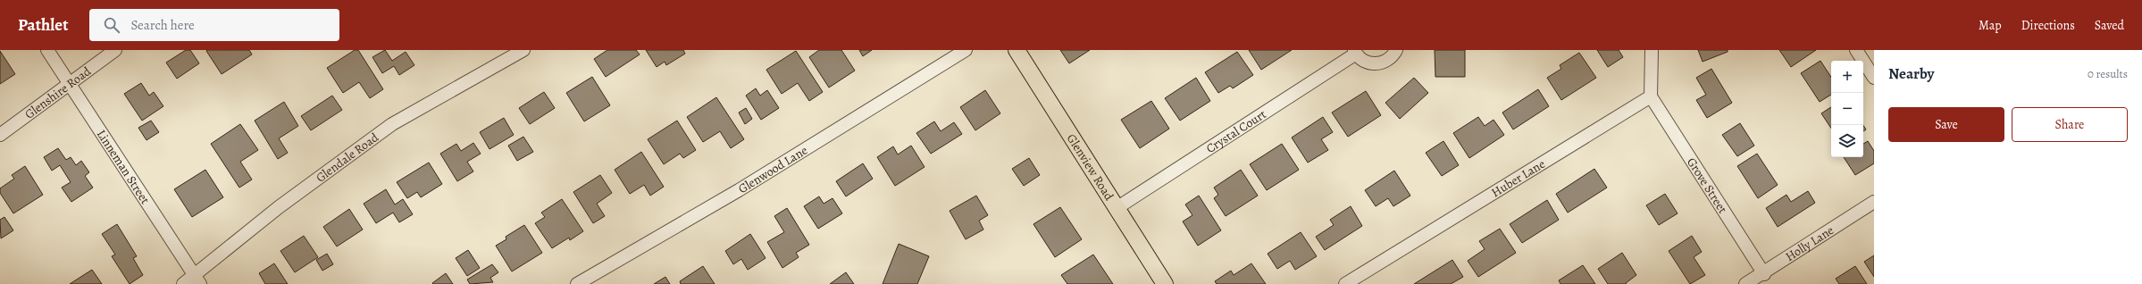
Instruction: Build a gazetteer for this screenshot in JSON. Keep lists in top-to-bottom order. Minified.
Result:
{"streets":{"main road":["Glenview Road"],"street":["Glenshire Road","Crystal Court","Glendale Road","Linneman Street","Glenwood Lane","Huber Lane","Grove Street","Holly Lane"]},"crossings":[["Glenshire Road","Linneman Street"],["Crystal Court","Glenview Road"],["Glendale Road","Linneman Street"],["Huber Lane","Grove Street"],["Grove Street","Holly Lane"]],"page":{"header":"Pathlet","search":"Search here","nav":["Map","Directions","Saved"],"heading":["Nearby","0 results"],"map_buttons":["+","−"],"buttons":["Save","Share"]}}
